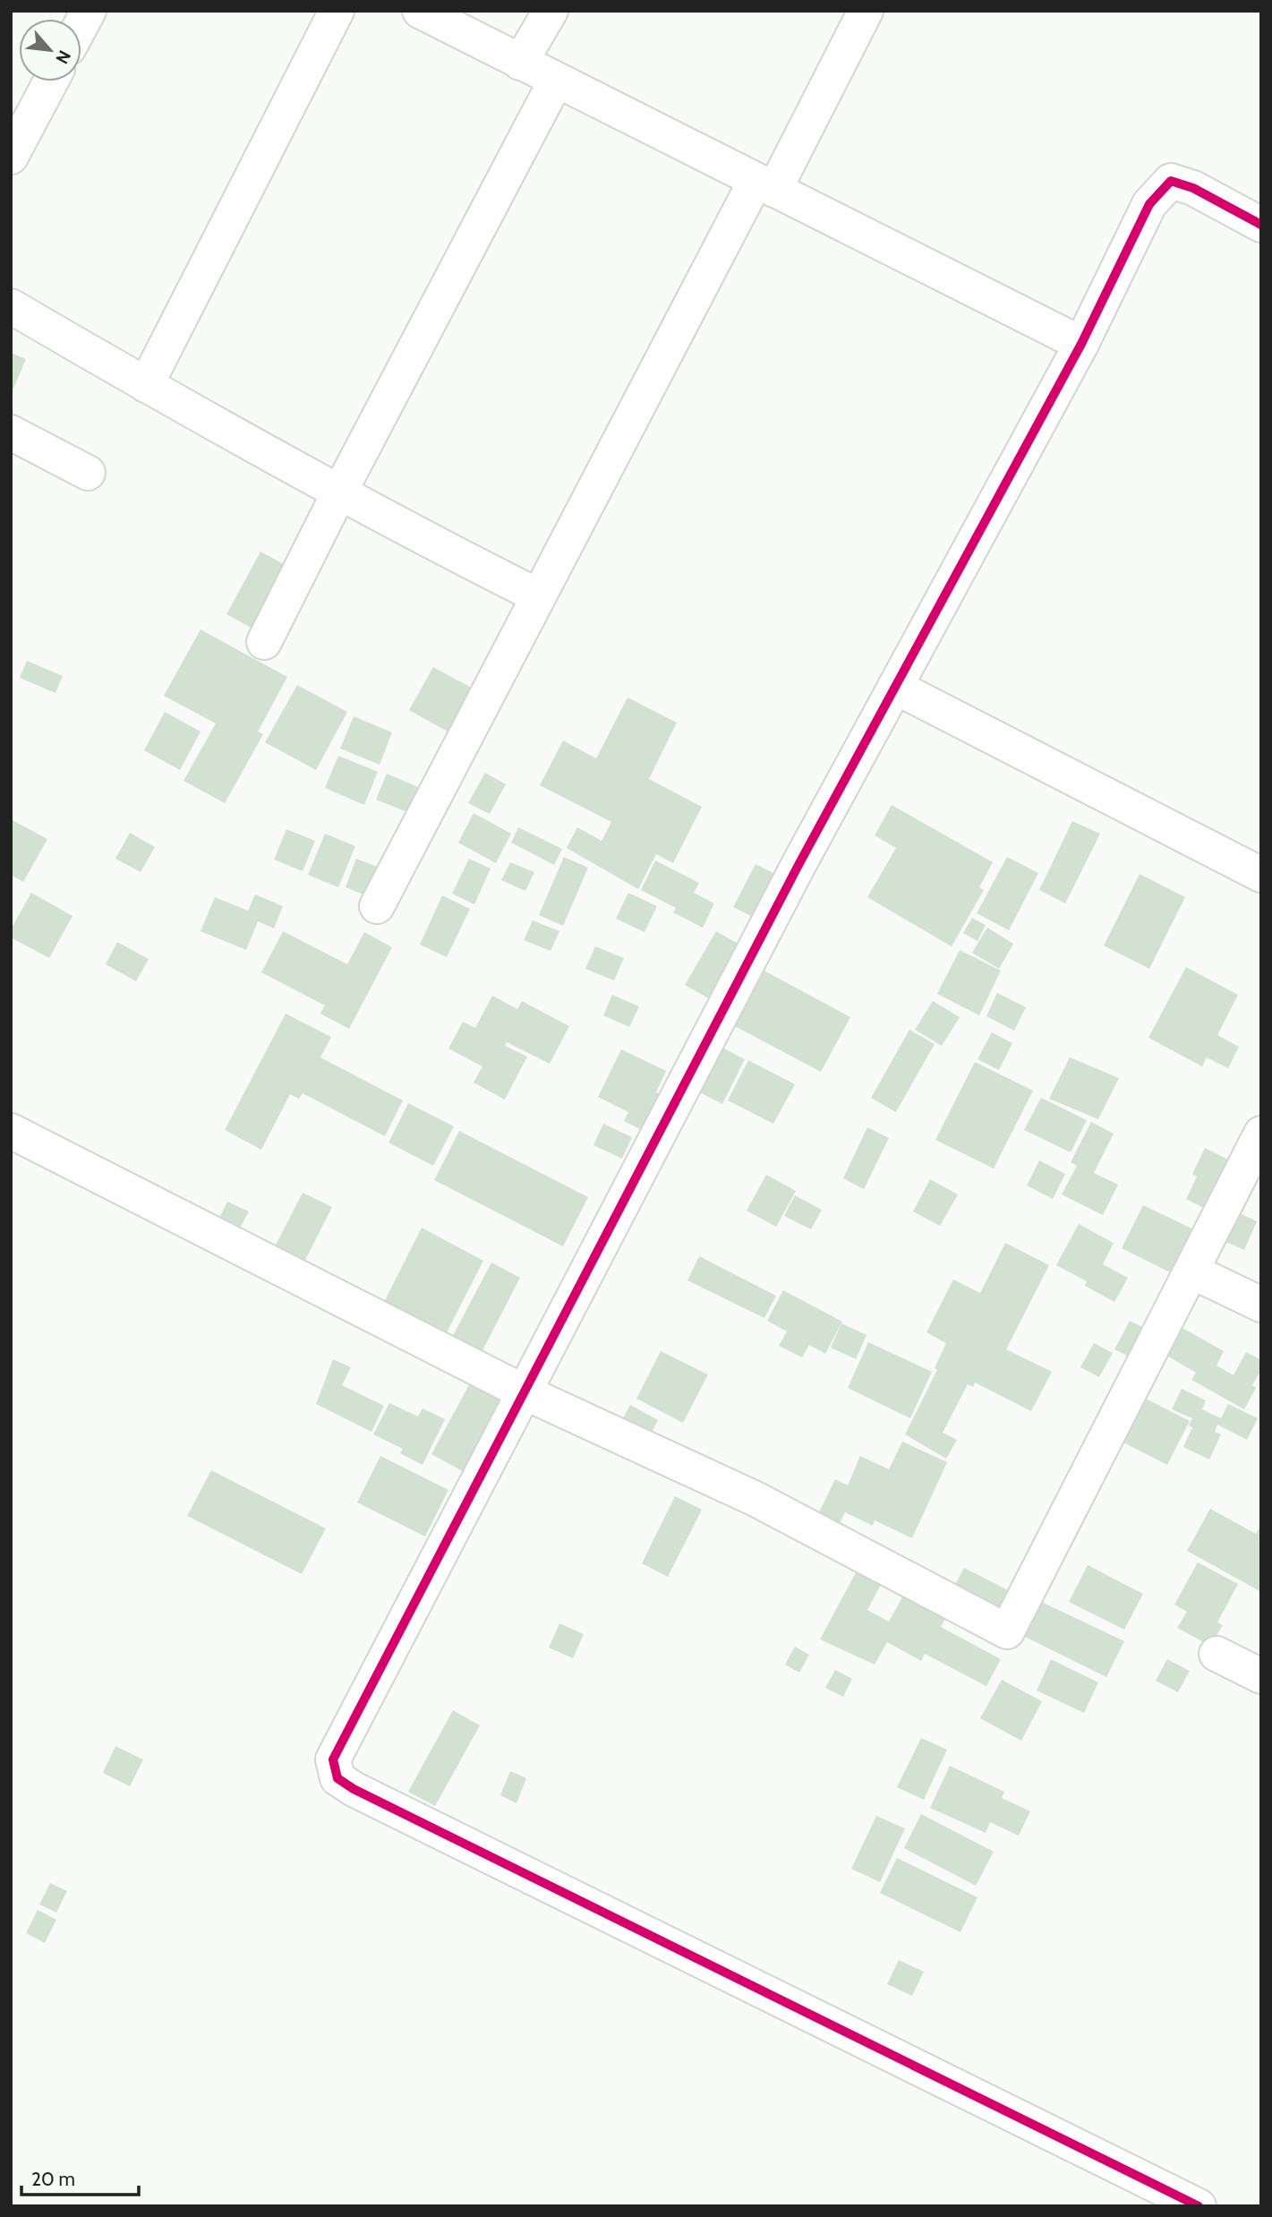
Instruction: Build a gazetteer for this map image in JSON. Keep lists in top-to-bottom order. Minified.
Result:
{"scale_bar":"20 m","north":"bottom right"}
